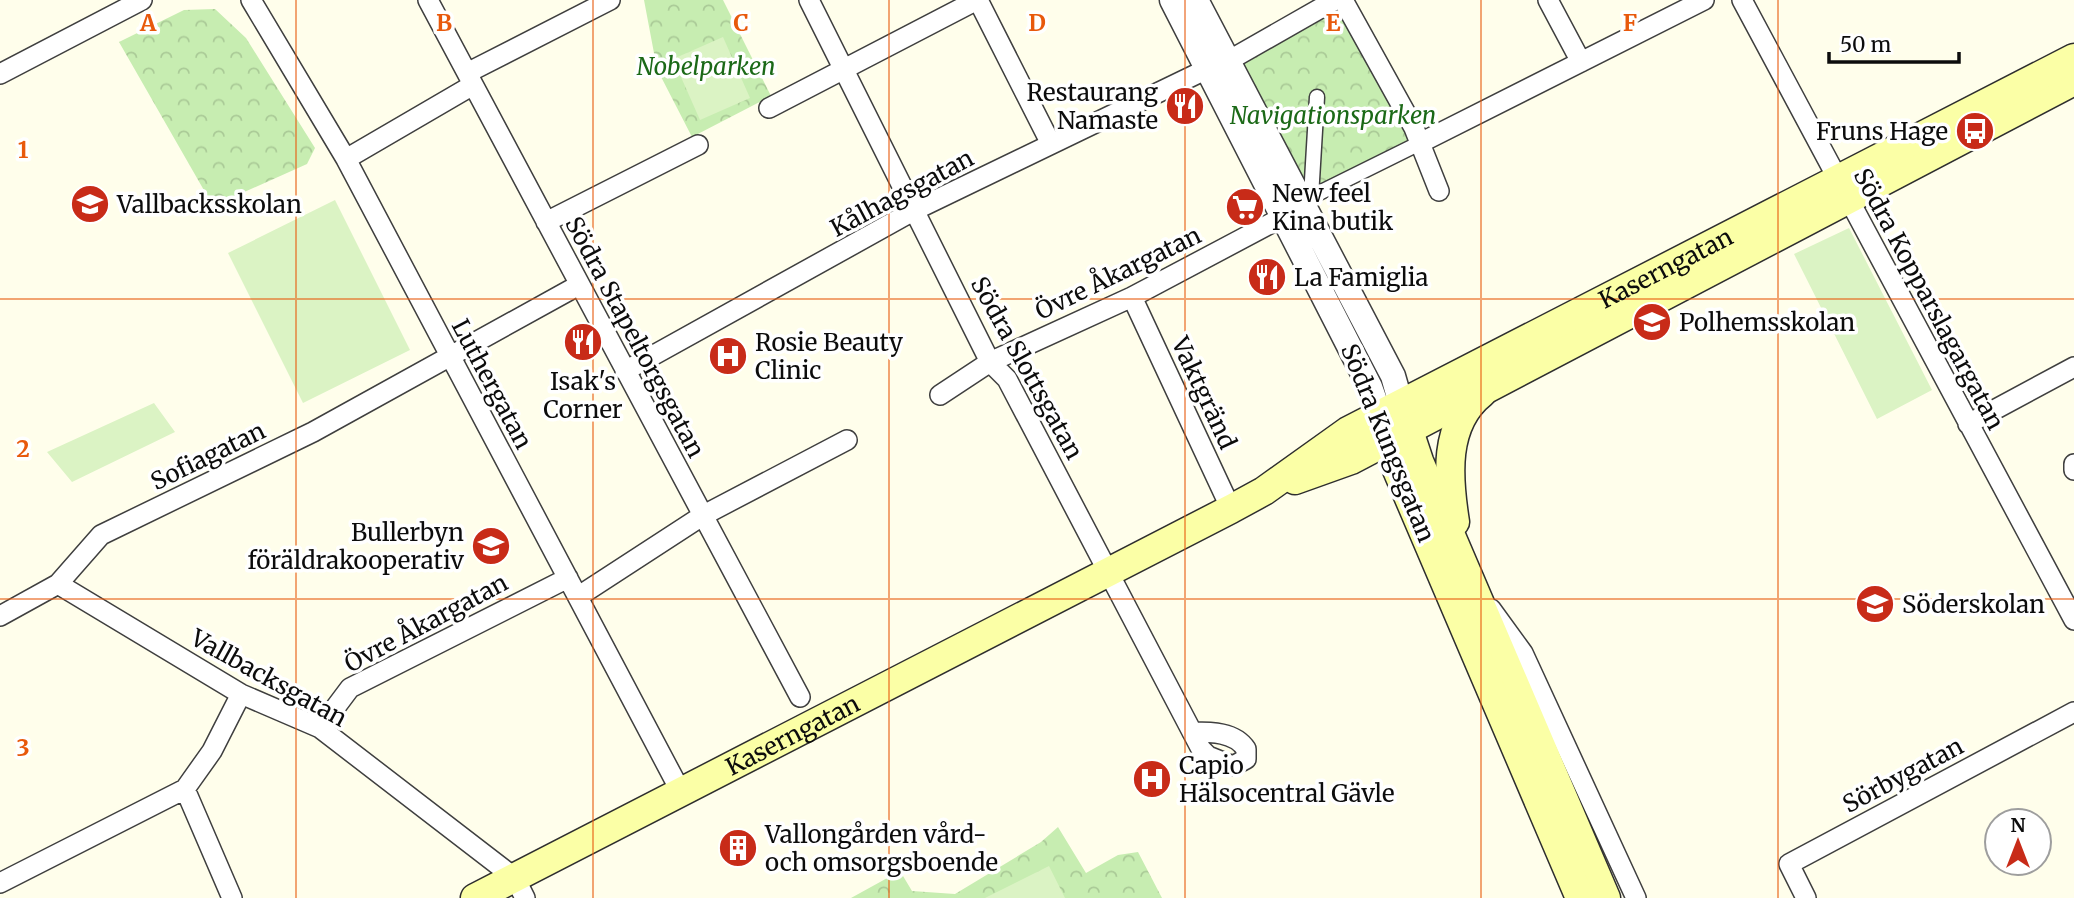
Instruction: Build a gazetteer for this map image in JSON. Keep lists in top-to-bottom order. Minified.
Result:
{"streets":{"main road":["Kaserngatan","Södra Kungsgatan"],"street":["Kålhagsgatan","Övre Åkargatan","Södra Kopparslagargatan","Södra Stapeltorgsgatan","Södra Slottsgatan","Luthergatan","Vaktgränd","Sofiagatan","Vallbacksgatan","Sörbygatan"]},"crossings":[["Kålhagsgatan","Södra Stapeltorgsgatan"],["Kålhagsgatan","Södra Slottsgatan"],["Kålhagsgatan","Södra Kungsgatan"],["Kaserngatan","Södra Kopparslagargatan"],["Kaserngatan","Södra Slottsgatan"],["Kaserngatan","Luthergatan"],["Kaserngatan","Vaktgränd"],["Kaserngatan","Södra Kungsgatan"],["Kaserngatan","Vallbacksgatan"],["Övre Åkargatan","Södra Slottsgatan"],["Övre Åkargatan","Luthergatan"],["Övre Åkargatan","Vaktgränd"],["Övre Åkargatan","Södra Kungsgatan"],["Övre Åkargatan","Vallbacksgatan"],["Södra Stapeltorgsgatan","Sofiagatan"],["Luthergatan","Sofiagatan"],["Sofiagatan","Vallbacksgatan"]],"parks":["Nobelparken","Navigationsparken"],"places":{"restaurant":["Restaurang Namaste","La Famiglia","Isak's Corner"],"bus stop":["Fruns Hage"],"school or university":["Vallbacksskolan","Polhemsskolan","Bullerbyn föräldrakooperativ","Söderskolan"],"supermarket":["New feel Kina butik"],"hospital":["Rosie Beauty Clinic","Capio Hälsocentral Gävle"],"building":["Vallongården vård- och omsorgsboende"]},"scale_bar":"50 m","north":"top","grid":{"columns":["A","B","C","D","E","F"],"rows":["1","2","3"]}}
